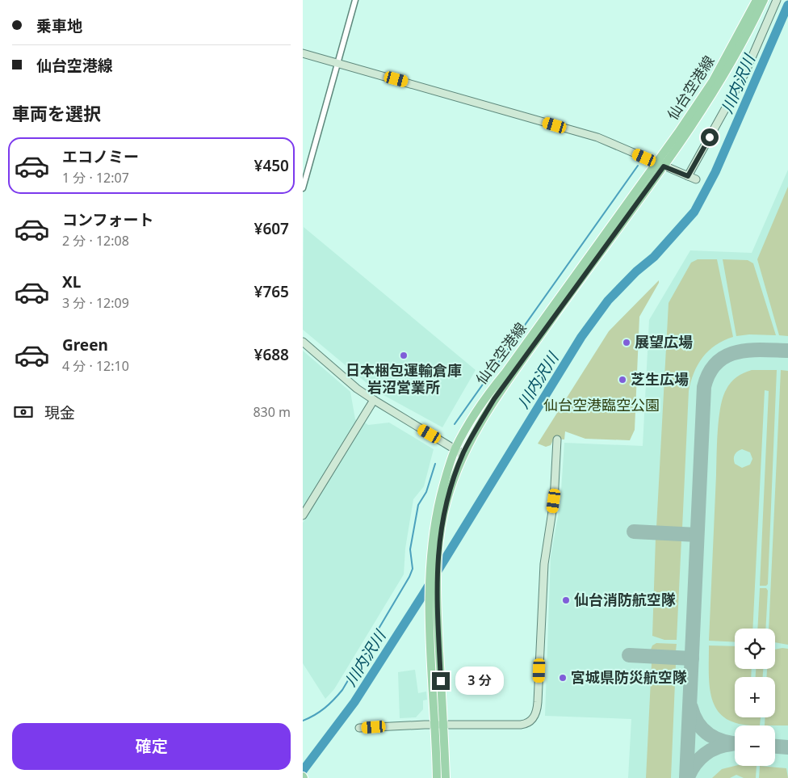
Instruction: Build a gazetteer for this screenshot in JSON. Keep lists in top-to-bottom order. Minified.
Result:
{"streets":{"main road":["仙台空港線"]},"water":["川内沢川"],"parks":["仙台空港臨空公園"],"places":["展望広場","日本梱包運輸倉庫 岩沼営業所","芝生広場","仙台消防航空隊","宮城県防災航空隊"],"page":{"banner":["乗車地","仙台空港線"],"heading":"車両を選択","list":[{"name":"エコノミー","note":"1 分 · 12:07","value":"¥450"},{"name":"コンフォート","note":"2 分 · 12:08","value":"¥607"},{"name":"XL","note":"3 分 · 12:09","value":"¥765"},{"name":"Green","note":"4 分 · 12:10","value":"¥688"}],"pay":["現金","830 m"],"map_buttons":["+","−"],"bubble":"3 分","buttons":"確定"}}
